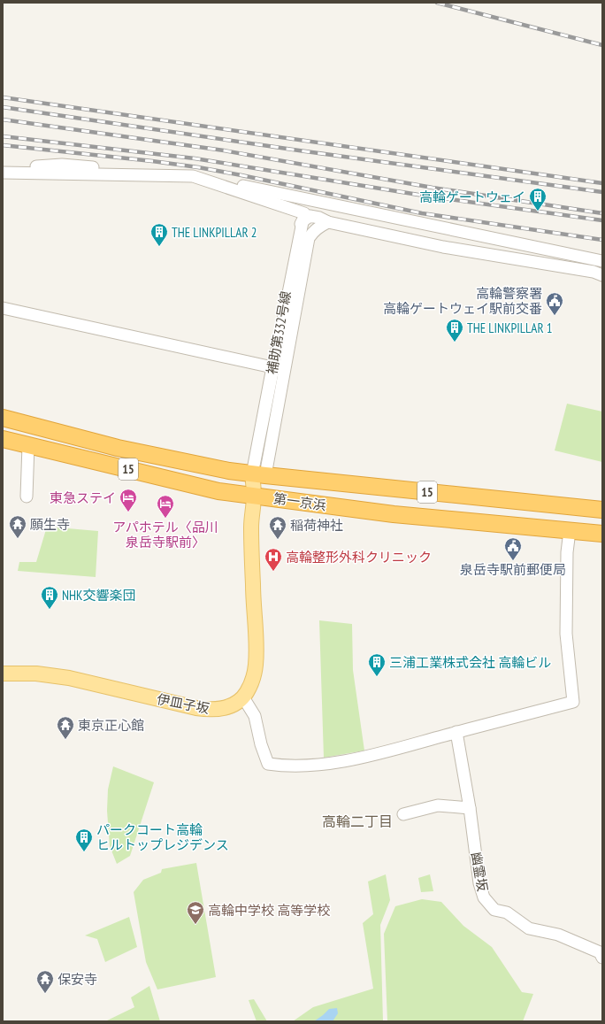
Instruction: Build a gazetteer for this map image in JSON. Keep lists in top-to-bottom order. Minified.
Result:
{"streets":{"highway":["15","第一京浜"],"main road":["伊皿子坂"],"street":["補助第332号線","幽霊坂"]},"crossings":[["補助第332号線","第一京浜"]],"districts":["高輪二丁目"],"places":{"building":["高輪ゲートウェイ","THE LINKPILLAR 2","THE LINKPILLAR 1","NHK交響楽団","三浦工業株式会社 高輪ビル","パークコート高輪 ヒルトップレジデンス"],"public building":["高輪警察署 高輪ゲートウェイ駅前交番","泉岳寺駅前郵便局"],"hotel":["東急ステイ","アパホテル〈品川 泉岳寺駅前〉"],"temple":["願生寺","稲荷神社","東京正心館","保安寺"],"hospital":["高輪整形外科クリニック"],"school or university":["高輪中学校 高等学校"]}}
